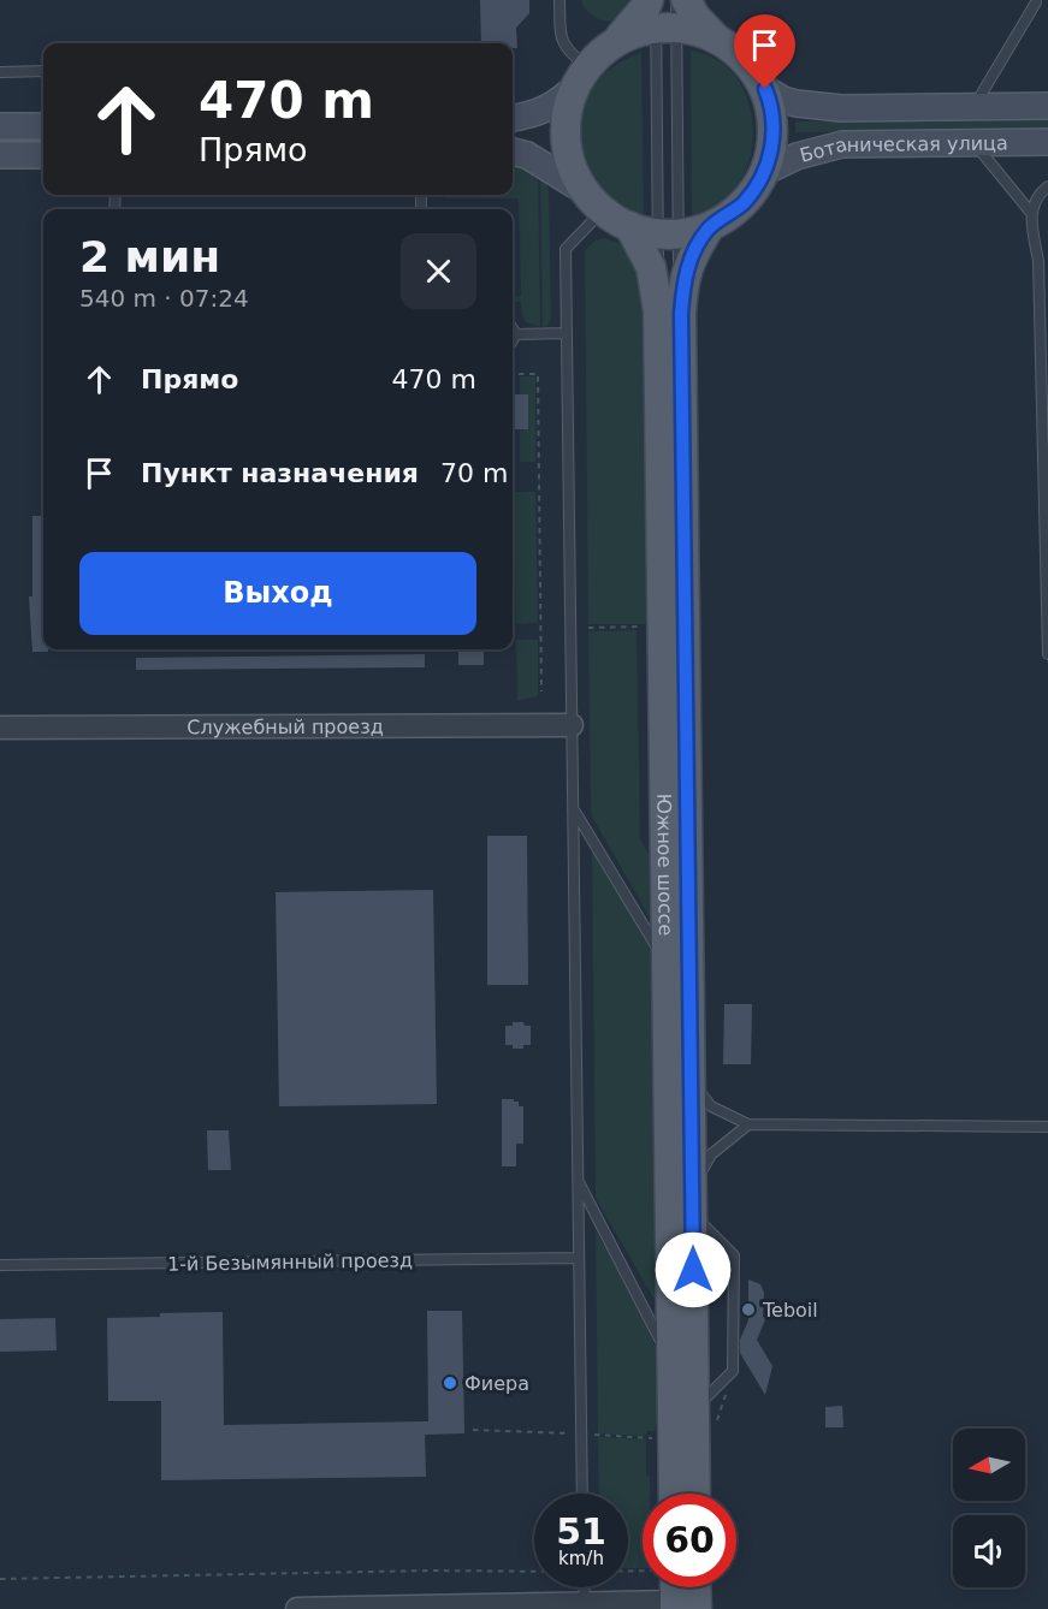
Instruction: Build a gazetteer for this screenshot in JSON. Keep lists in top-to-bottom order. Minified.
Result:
{"streets":{"main road":["Ботаническая улица","Южное шоссе"],"street":["Служебный проезд"],"lane":["1-й Безымянный проезд"]},"crossings":[["Ботаническая улица","Южное шоссе"]],"places":["Teboil","Фиера"],"north":"left","page":{"turn":["470 m","Прямо"],"heading":["2 мин","540 m · 07:24"],"list":[{"name":"Прямо","value":"470 m"},{"name":"Пункт назначения","value":"70 m"}],"buttons":"Выход","speed":"51 km/h","limit":"60"}}
